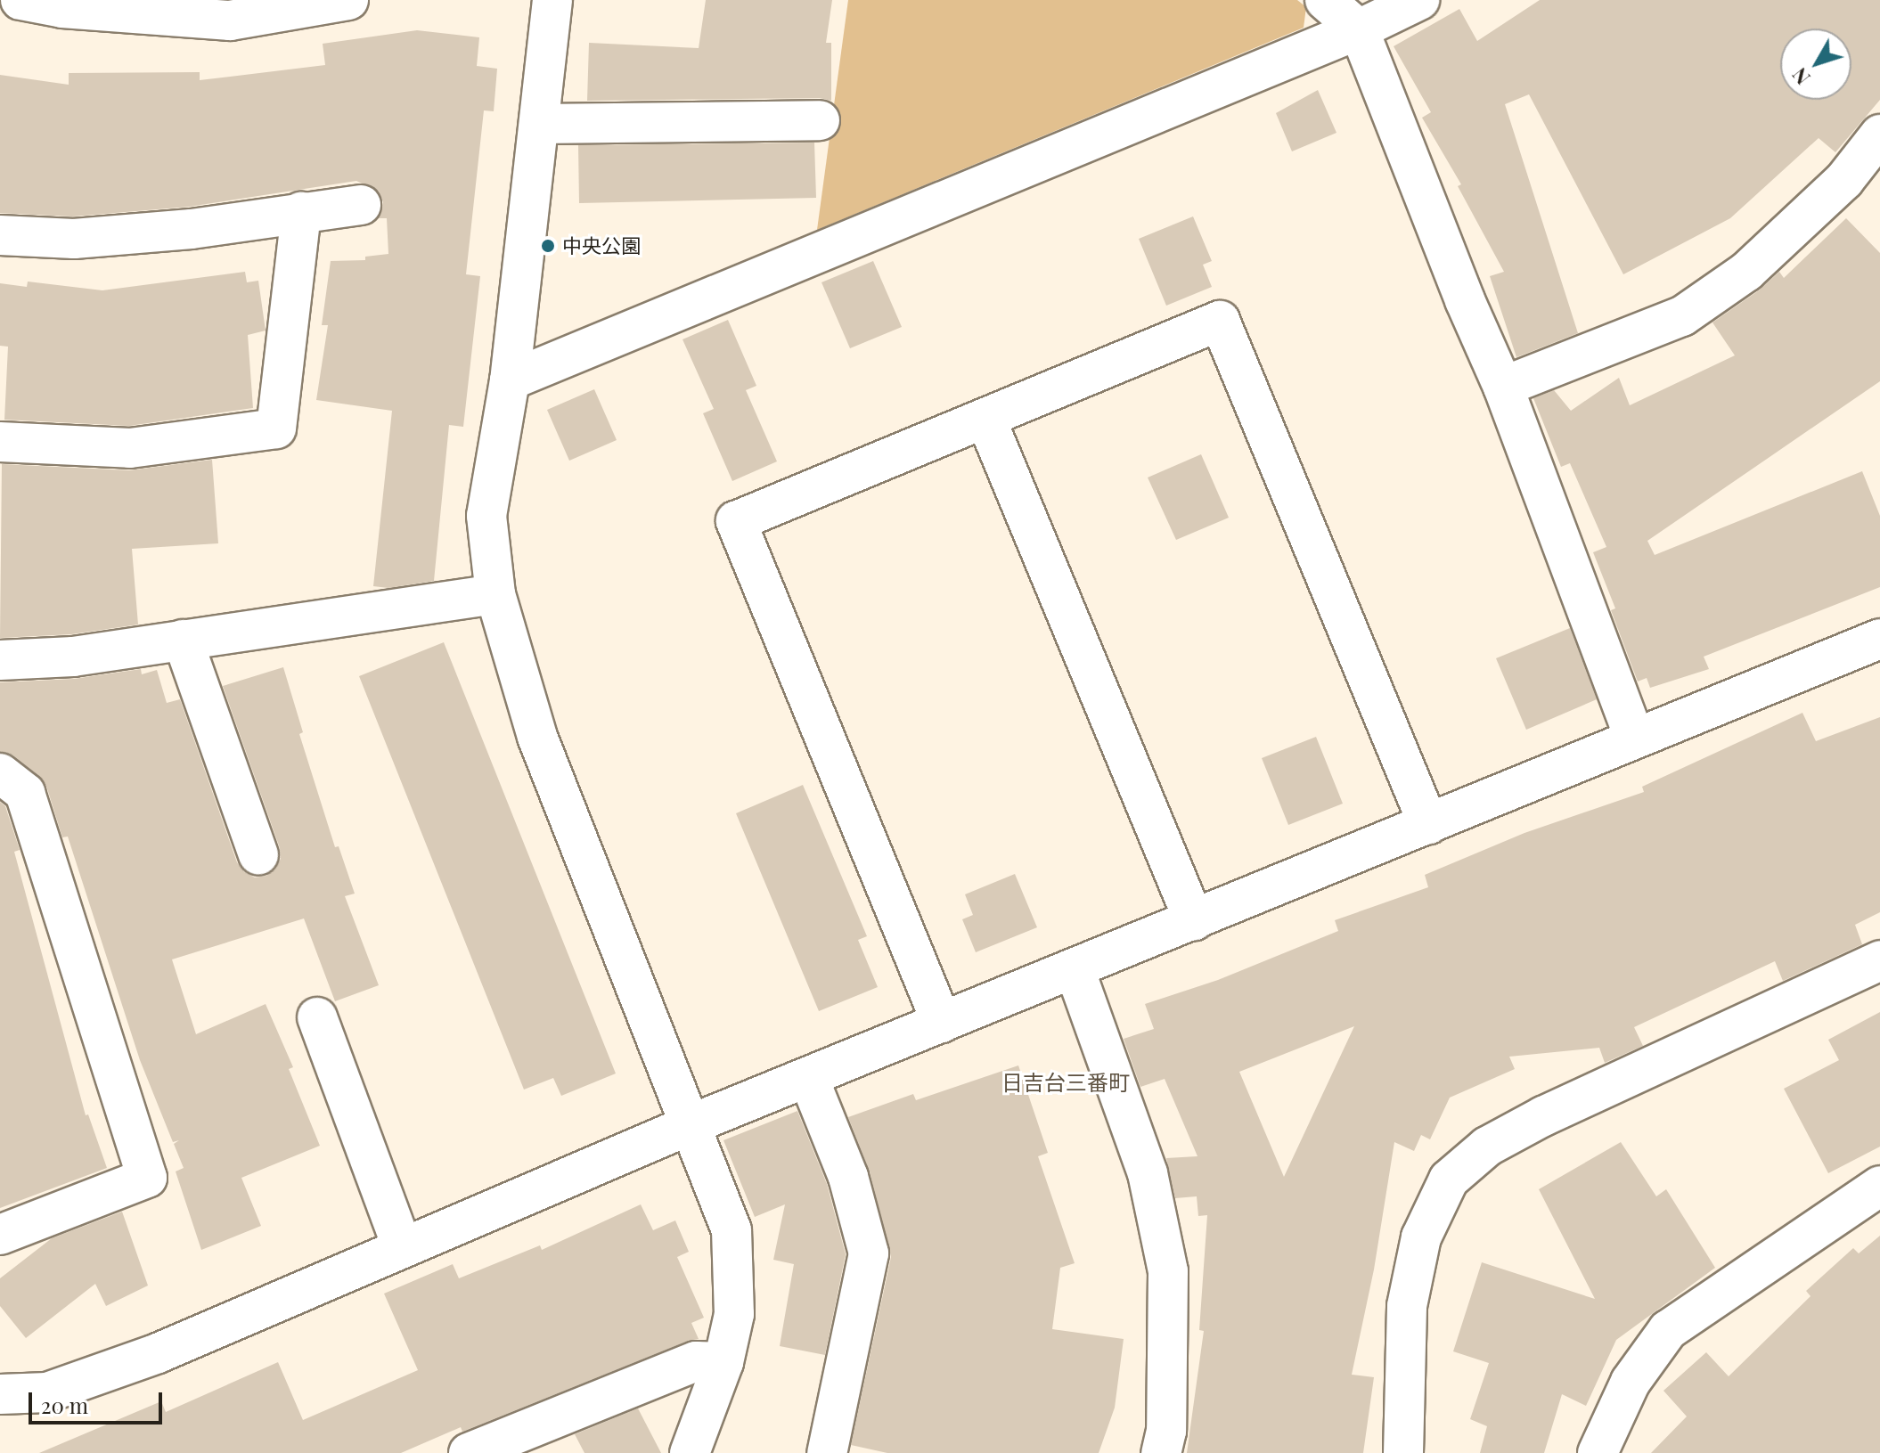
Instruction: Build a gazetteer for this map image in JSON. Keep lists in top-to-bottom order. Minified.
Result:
{"districts":["日吉台三番町"],"places":["中央公園"],"scale_bar":"20 m","north":"bottom left"}
